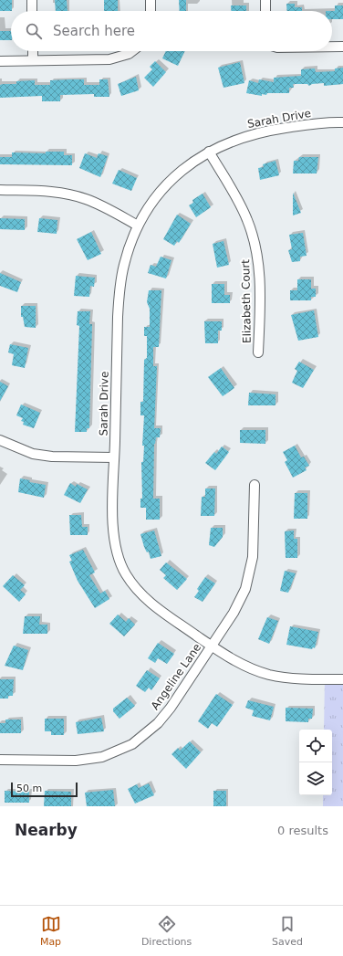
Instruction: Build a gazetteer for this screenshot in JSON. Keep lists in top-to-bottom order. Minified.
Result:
{"streets":{"street":["Sarah Drive","Elizabeth Court","Angeline Lane"]},"crossings":[["Sarah Drive","Elizabeth Court"],["Sarah Drive","Angeline Lane"]],"scale_bar":"50 m","page":{"search":"Search here","scale":"50 m","heading":["Nearby","0 results"],"nav":["Map","Directions","Saved"]}}
